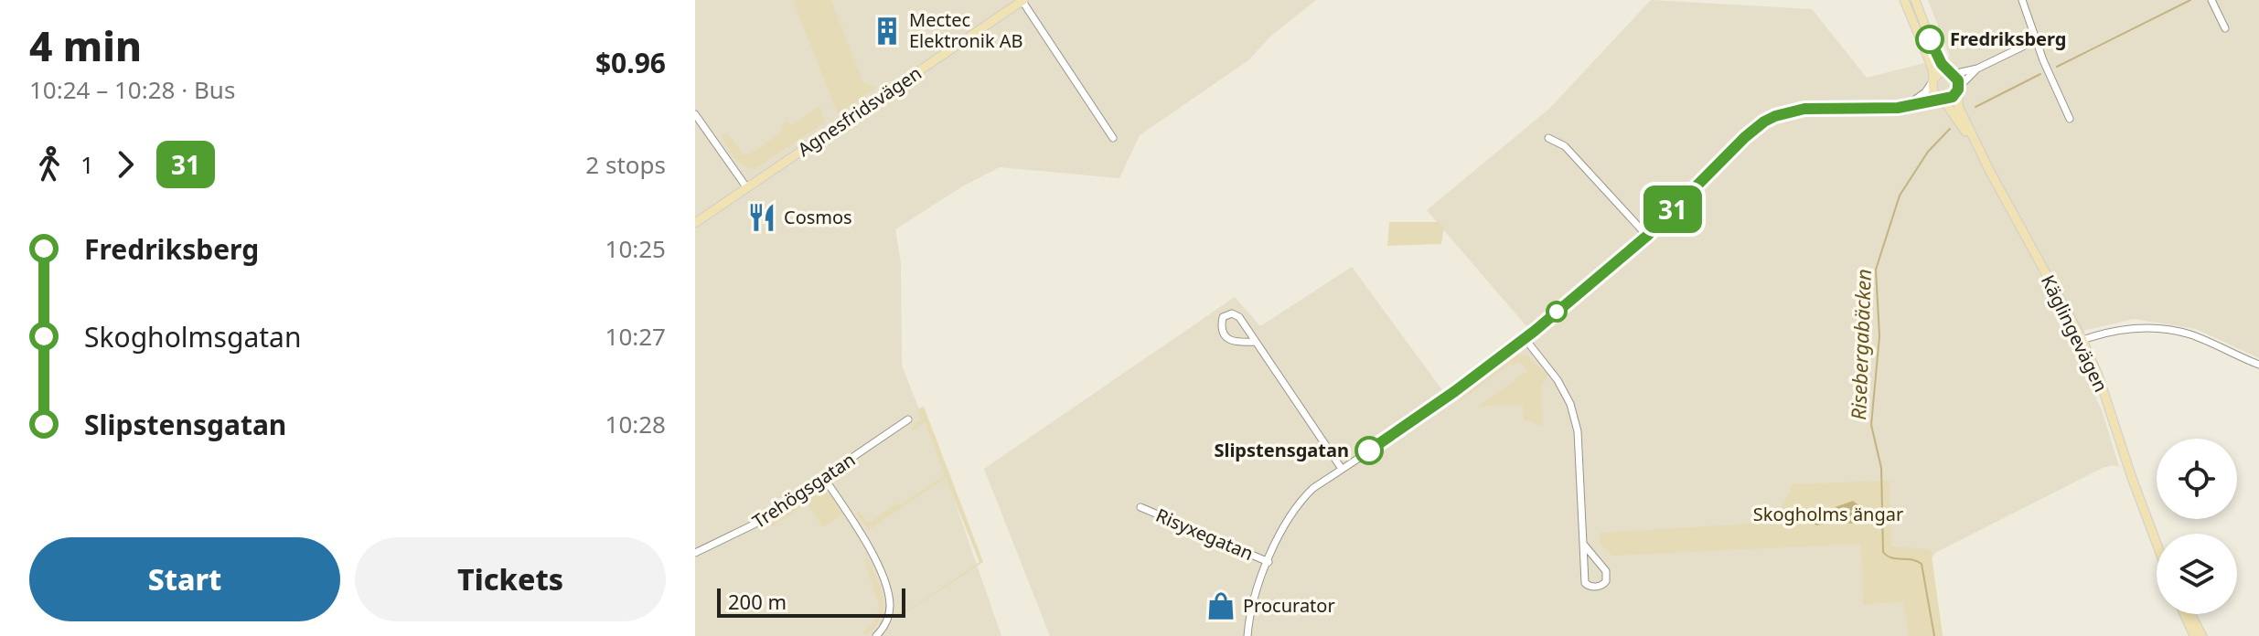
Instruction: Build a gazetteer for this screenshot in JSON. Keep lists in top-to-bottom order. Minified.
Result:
{"streets":{"main road":["Agnesfridsvägen","Käglingevägen"],"street":["Trehögsgatan","Risyxegatan"]},"water":["Risebergabäcken"],"parks":["Skogholms ängar"],"places":{"building":["Mectec Elektronik AB"],"other":["Fredriksberg","Slipstensgatan"],"restaurant":["Cosmos"],"shop":["Procurator"]},"lines":["bus line 31"],"scale_bar":"200 m","page":{"heading":["4 min","10:24 – 10:28 · Bus","$0.96"],"on_map":"31","legs":["1","31","2 stops"],"list":[{"name":"Fredriksberg","value":"10:25"},{"name":"Skogholmsgatan","value":"10:27"},{"name":"Slipstensgatan","value":"10:28"}],"buttons":["Start","Tickets"],"scale":"200 m"}}
